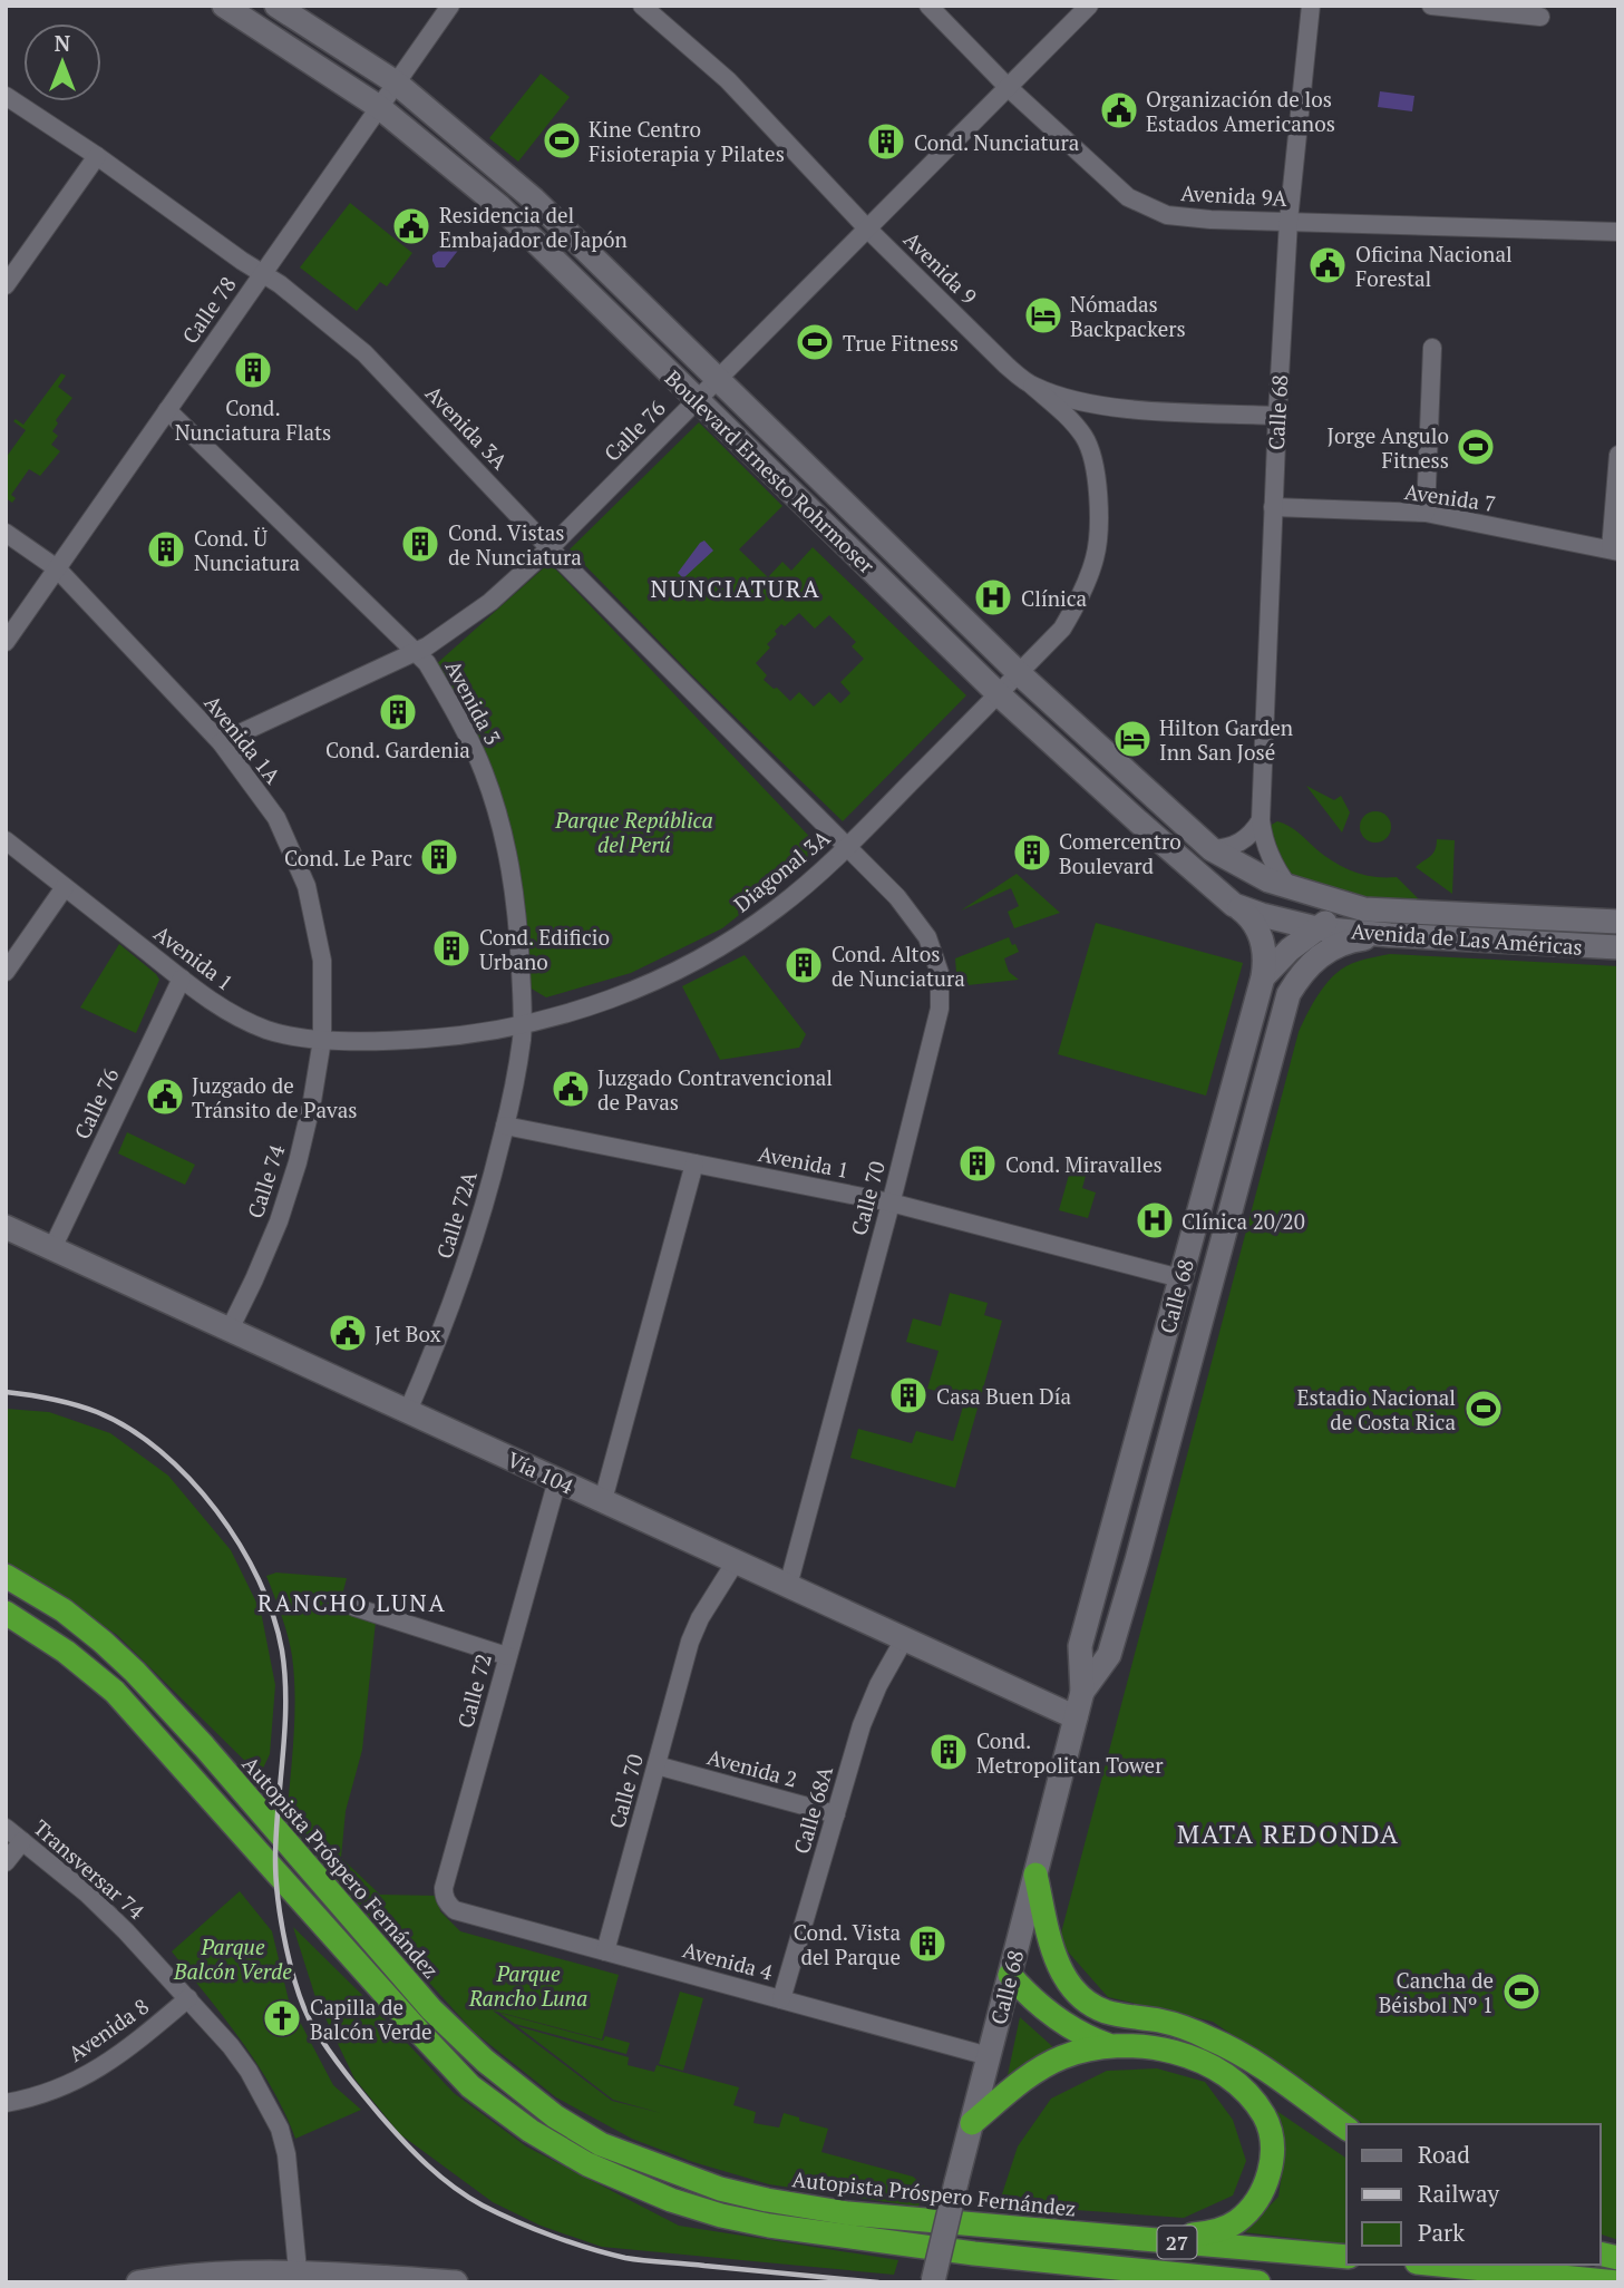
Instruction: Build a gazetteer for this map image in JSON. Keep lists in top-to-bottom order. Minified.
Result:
{"streets":{"highway":["Autopista Próspero Fernández","27"],"main road":["Calle 68","Boulevard Ernesto Rohrmoser","Avenida de Las Américas","Vía 104"],"street":["Avenida 9A","Avenida 9","Calle 78","Avenida 3A","Calle 76","Avenida 7","Avenida 3","Avenida 1A","Diagonal 3A","Avenida 1","Calle 74","Calle 70","Calle 72A","Calle 72","Avenida 2","Calle 68A","Transversar 74","Avenida 4","Avenida 8"]},"crossings":[["Avenida 9A","Calle 68"],["Avenida 9A","Calle 76"],["Avenida 9","Calle 68"],["Avenida 9","Calle 76"],["Calle 78","Avenida 3A"],["Calle 78","Boulevard Ernesto Rohrmoser"],["Calle 78","Avenida 3"],["Calle 78","Avenida 1A"],["Calle 68","Boulevard Ernesto Rohrmoser"],["Calle 68","Avenida 7"],["Calle 68","Avenida de Las Américas"],["Calle 68","Avenida 1"],["Calle 68","Vía 104"],["Calle 68","Avenida 4"],["Avenida 3A","Calle 76"],["Avenida 3A","Diagonal 3A"],["Avenida 3A","Calle 70"],["Calle 76","Boulevard Ernesto Rohrmoser"],["Calle 76","Avenida 3"],["Calle 76","Avenida 1A"],["Calle 76","Avenida 1"],["Calle 76","Vía 104"],["Boulevard Ernesto Rohrmoser","Diagonal 3A"],["Boulevard Ernesto Rohrmoser","Avenida de Las Américas"],["Avenida 3","Diagonal 3A"],["Avenida 3","Avenida 1"],["Avenida 3","Calle 72A"],["Avenida 1A","Avenida 1"],["Avenida 1A","Calle 74"],["Diagonal 3A","Avenida 1"],["Diagonal 3A","Calle 70"],["Diagonal 3A","Calle 72A"],["Avenida 1","Calle 74"],["Avenida 1","Calle 70"],["Avenida 1","Calle 72A"],["Calle 74","Vía 104"],["Calle 70","Vía 104"],["Calle 70","Avenida 2"],["Calle 70","Avenida 4"],["Calle 72A","Vía 104"],["Vía 104","Calle 72"],["Vía 104","Calle 68A"],["Calle 72","Avenida 4"],["Avenida 2","Calle 68A"],["Calle 68A","Avenida 4"],["Transversar 74","Avenida 8"]],"districts":["NUNCIATURA","RANCHO LUNA","MATA REDONDA"],"parks":["Parque República del Perú","Parque Balcón Verde","Parque Rancho Luna"],"places":{"public building":["Organización de los Estados Americanos","Residencia del Embajador de Japón","Oficina Nacional Forestal","Juzgado Contravencional de Pavas","Juzgado de Tránsito de Pavas","Jet Box"],"sports":["Kine Centro Fisioterapia y Pilates","True Fitness","Jorge Angulo Fitness","Estadio Nacional de Costa Rica","Cancha de Béisbol Nº 1"],"building":["Cond. Nunciatura","Cond. Nunciatura Flats","Cond. Vistas de Nunciatura","Cond. Ü Nunciatura","Cond. Gardenia","Comercentro Boulevard","Cond. Le Parc","Cond. Edificio Urbano","Cond. Altos de Nunciatura","Cond. Miravalles","Casa Buen Día","Cond. Metropolitan Tower","Cond. Vista del Parque"],"hotel":["Nómadas Backpackers","Hilton Garden Inn San José"],"hospital":["Clínica","Clínica 20/20"],"church":["Capilla de Balcón Verde"]},"legend":["Road","Railway","Park"],"north":"top"}
